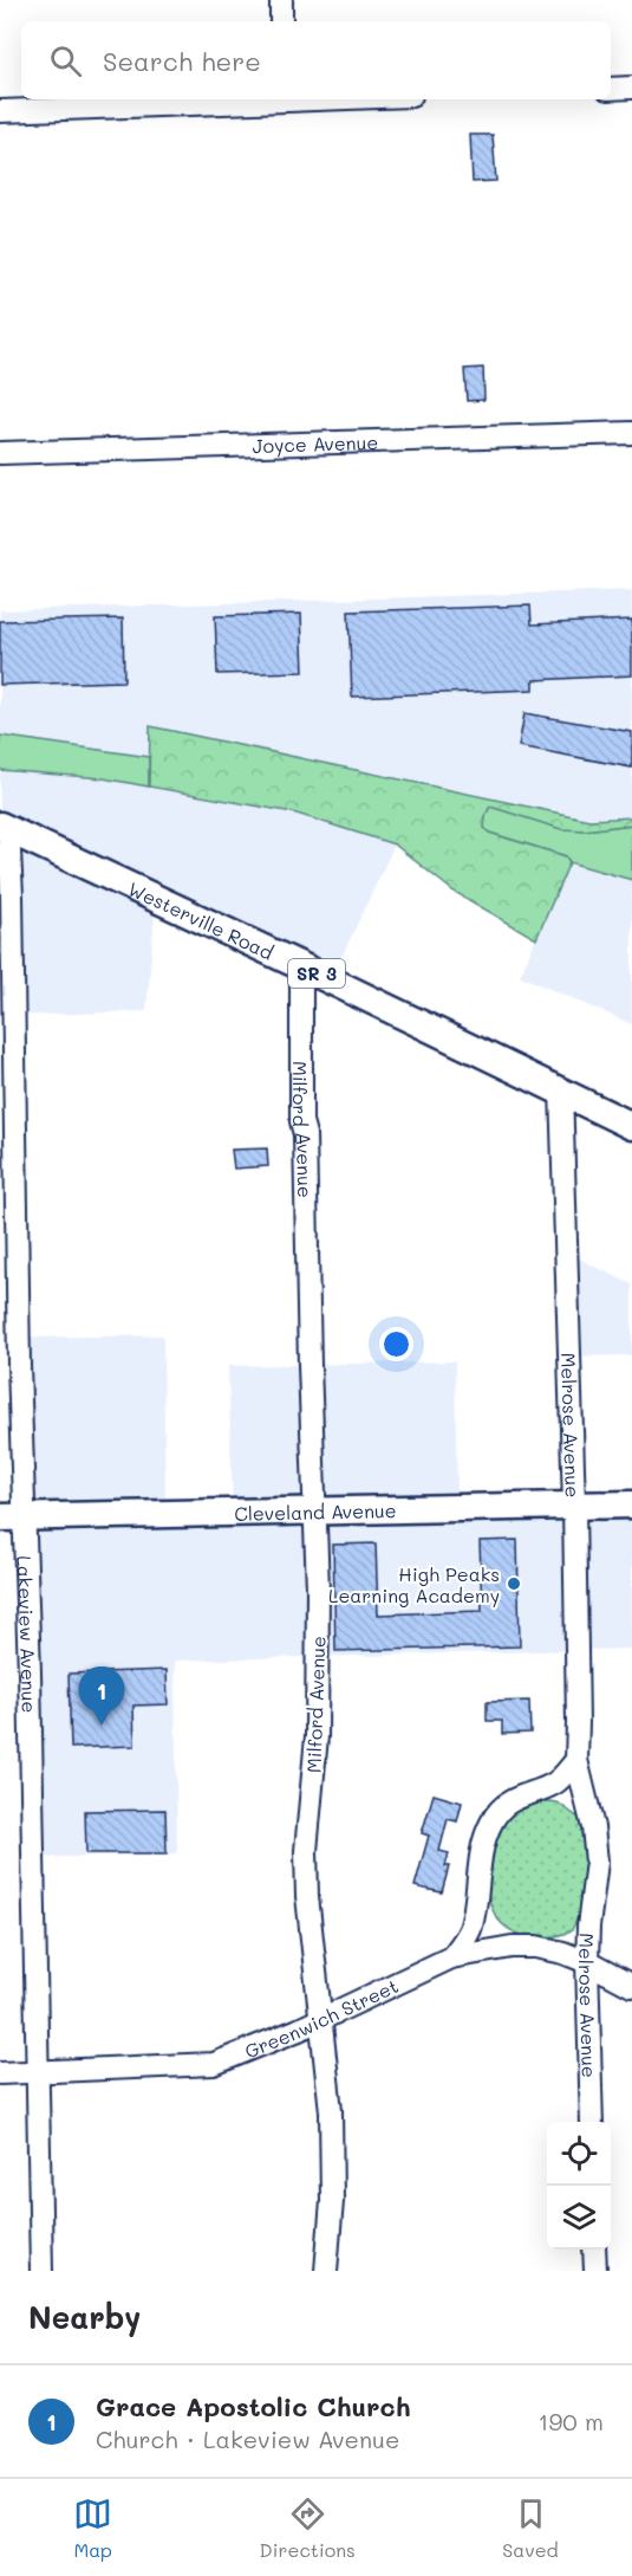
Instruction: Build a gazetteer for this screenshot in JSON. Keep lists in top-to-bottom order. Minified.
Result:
{"streets":{"main road":["Westerville Road","SR 3","Cleveland Avenue"],"street":["Joyce Avenue","Milford Avenue","Melrose Avenue","Lakeview Avenue","Greenwich Street"]},"crossings":[["Westerville Road","Milford Avenue"],["Westerville Road","Melrose Avenue"],["Westerville Road","Lakeview Avenue"],["Milford Avenue","Cleveland Avenue"],["Milford Avenue","Greenwich Street"],["Melrose Avenue","Cleveland Avenue"],["Melrose Avenue","Greenwich Street"],["Cleveland Avenue","Lakeview Avenue"],["Lakeview Avenue","Greenwich Street"]],"places":["High Peaks Learning Academy"],"page":{"search":"Search here","pins":"1","heading":"Nearby","list":[{"mark":"1","name":"Grace Apostolic Church","note":"Church · Lakeview Avenue","value":"190 m"}],"nav":["Map","Directions","Saved"]}}
